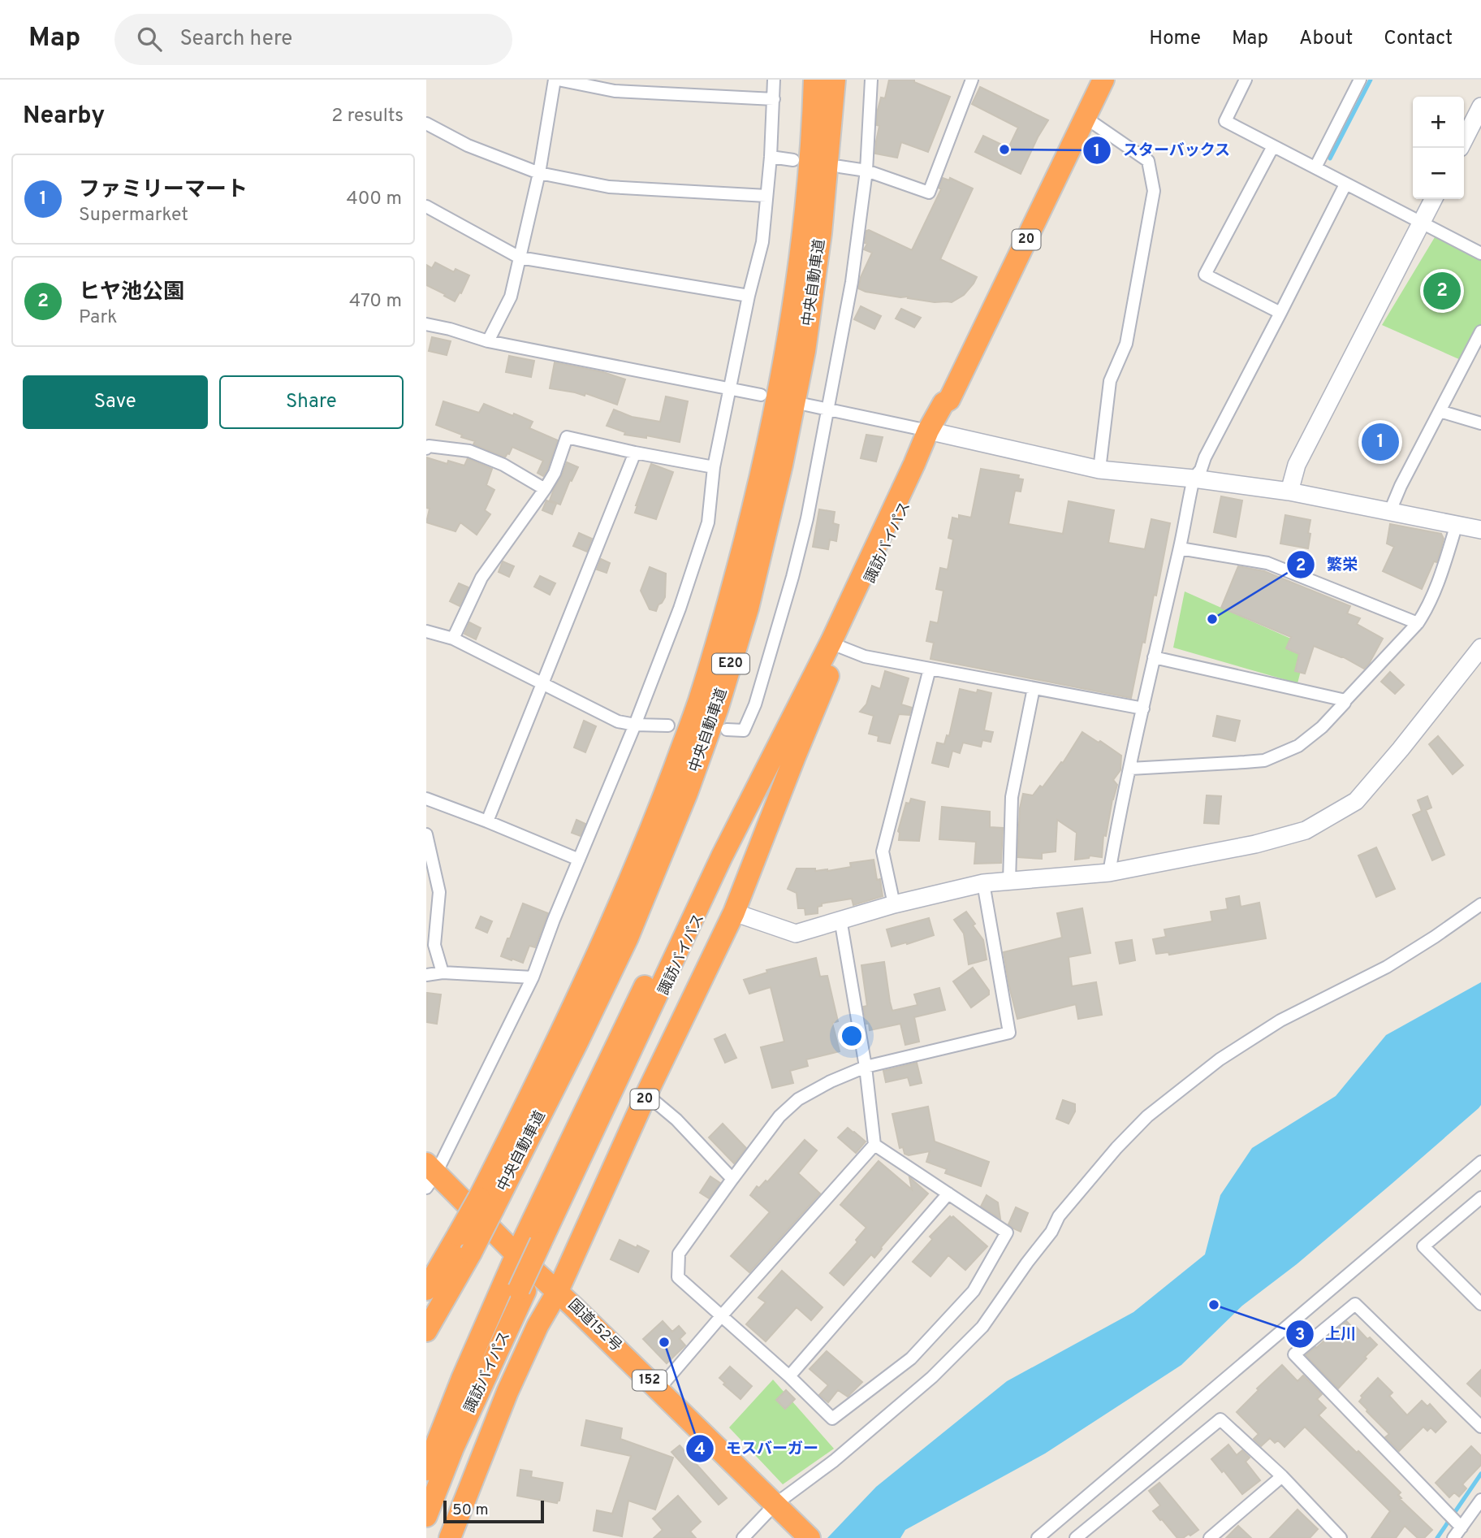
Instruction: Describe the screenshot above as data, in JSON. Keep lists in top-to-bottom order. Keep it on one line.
{"streets":{"highway":["20","中央自動車道","諏訪バイパス","E20","国道152号","152"]},"crossings":[["20","諏訪バイパス"],["20","国道152号"]],"places":["スターバックス","繁栄","上川","モスバーガー"],"scale_bar":"50 m","page":{"header":"Map","search":"Search here","nav":["Home","Map","About","Contact"],"heading":["Nearby","2 results"],"map_buttons":["+","−"],"list":[{"mark":"1","name":"ファミリーマート","note":"Supermarket","value":"400 m"},{"mark":"2","name":"ヒヤ池公園","note":"Park","value":"470 m"}],"pins":["2","1"],"buttons":["Save","Share"],"scale":"50 m"}}
